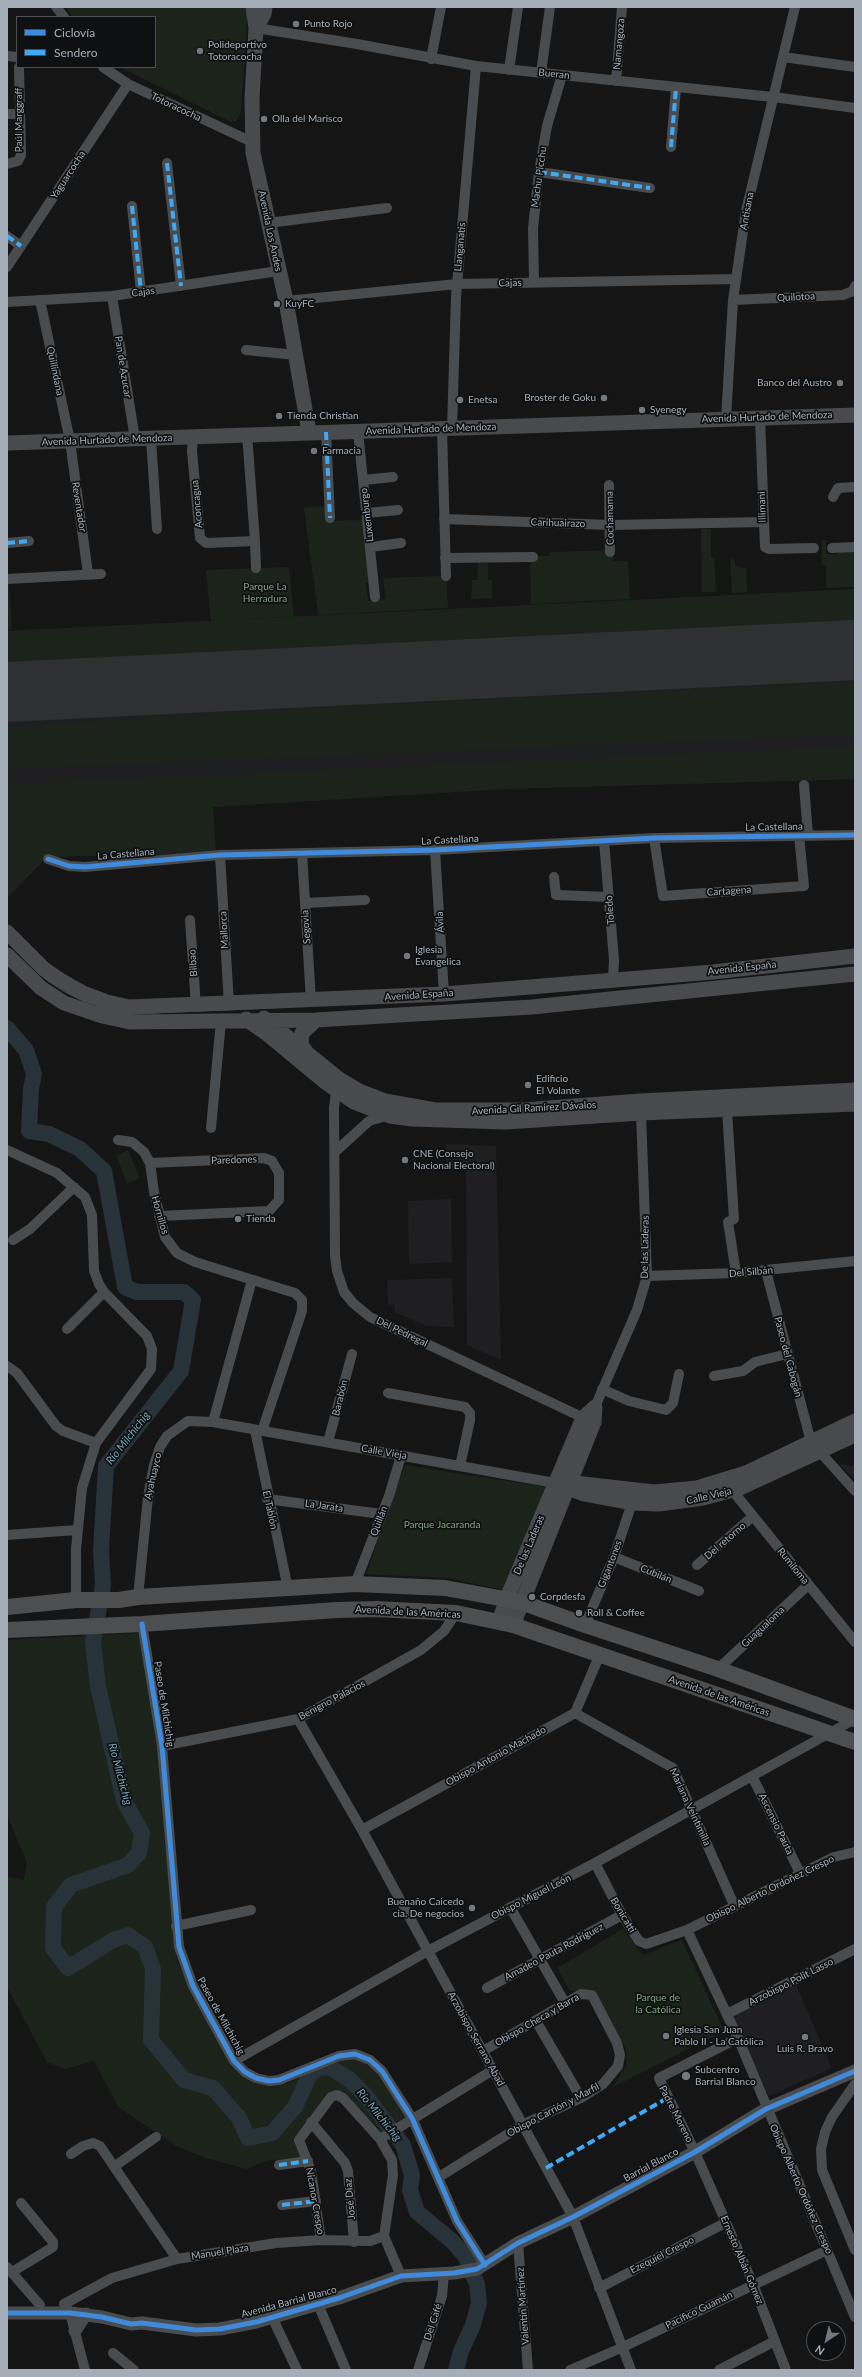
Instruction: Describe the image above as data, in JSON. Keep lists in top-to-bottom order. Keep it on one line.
{"streets":{"main road":["Avenida Los Andes","Avenida Hurtado de Mendoza","Avenida España","Avenida Gil Ramírez Dávalos","De las Laderas","Calle Vieja","Avenida de las Américas"],"street":["Namangoza","Bueran","Totoracocha","Paúl Marggraff","Yaguarcocha","Machu Picchu","Antisana","Llanganatis","Cajas","Quilotoa","Pan de Azucar","Quillindana","Aconcagua","Reventador","Illimani","Luxemburgo","Cochamama","Carihuairazo","La Castellana","Cartagena","Toledo","Ávila","Segovia","Mallorca","Bilbao","Paredones","Hornillos","Del Silbán","Del Pedregal","Paseo del Cabogán","Barabón","Ayahuayco","La Jarata","El Tablón","Quillán","Del retorno","Gigantones","Rumiloma","Cubilán","Guagualoma","Benigno Palacios","Paseo de Milchichig","Obispo Antonio Machado","Mariana Veintimilla","Ascensio Pauta","Obispo Alberto Ordoñez Crespo","Obispo Miguel León","Bonicatti","Amadeo Pauta Rodríguez","Arzobispo Polit Lasso","Obispo Checa y Barra","Arzobispo Serrano Abad","Obispo Carrión y Marfil","Padre Moreno","Barrial Blanco","Obispo Alberto Ordóñez Crespo","José Díaz","Nicanor Crespo","Manuel Plaza","Ezequiel Crespo","Ernesto Albán Gómez","Avenida Barrial Blanco","Valentín Martínez","Pacífico Guamán","Del Café"]},"crossings":[["Namangoza","Bueran"],["Bueran","Machu Picchu"],["Bueran","Antisana"],["Bueran","Avenida Los Andes"],["Bueran","Llanganatis"],["Totoracocha","Yaguarcocha"],["Totoracocha","Avenida Los Andes"],["Machu Picchu","Cajas"],["Antisana","Cajas"],["Antisana","Quilotoa"],["Antisana","Avenida Hurtado de Mendoza"],["Avenida Los Andes","Cajas"],["Avenida Los Andes","Avenida Hurtado de Mendoza"],["Llanganatis","Cajas"],["Llanganatis","Avenida Hurtado de Mendoza"],["Cajas","Pan de Azucar"],["Cajas","Quillindana"],["Pan de Azucar","Avenida Hurtado de Mendoza"],["Quillindana","Avenida Hurtado de Mendoza"],["Quillindana","Reventador"],["Avenida Hurtado de Mendoza","Aconcagua"],["Avenida Hurtado de Mendoza","Reventador"],["Avenida Hurtado de Mendoza","Illimani"],["Avenida Hurtado de Mendoza","Luxemburgo"],["Illimani","Carihuairazo"],["Cochamama","Carihuairazo"],["La Castellana","Cartagena"],["La Castellana","Toledo"],["La Castellana","Ávila"],["La Castellana","Segovia"],["La Castellana","Mallorca"],["Toledo","Avenida España"],["Ávila","Avenida España"],["Segovia","Avenida España"],["Mallorca","Avenida España"],["Bilbao","Avenida España"],["Avenida España","Avenida Gil Ramírez Dávalos"],["Avenida Gil Ramírez Dávalos","De las Laderas"],["Avenida Gil Ramírez Dávalos","Del Pedregal"],["Paredones","Hornillos"],["Hornillos","El Tablón"],["De las Laderas","Del Silbán"],["De las Laderas","Del Pedregal"],["De las Laderas","Calle Vieja"],["De las Laderas","Avenida de las Américas"],["Del Silbán","Paseo del Cabogán"],["Paseo del Cabogán","Calle Vieja"],["Barabón","Calle Vieja"],["Calle Vieja","Ayahuayco"],["Calle Vieja","El Tablón"],["Calle Vieja","Quillán"],["Calle Vieja","Gigantones"],["Calle Vieja","Rumiloma"],["La Jarata","El Tablón"],["La Jarata","Quillán"],["Del retorno","Rumiloma"],["Gigantones","Cubilán"],["Rumiloma","Guagualoma"],["Avenida de las Américas","Benigno Palacios"],["Avenida de las Américas","Paseo de Milchichig"],["Avenida de las Américas","Obispo Miguel León"],["Benigno Palacios","Paseo de Milchichig"],["Benigno Palacios","Arzobispo Serrano Abad"],["Paseo de Milchichig","Obispo Miguel León"],["Paseo de Milchichig","Obispo Carrión y Marfil"],["Paseo de Milchichig","Barrial Blanco"],["Obispo Antonio Machado","Mariana Veintimilla"],["Obispo Antonio Machado","Arzobispo Serrano Abad"],["Mariana Veintimilla","Obispo Alberto Ordoñez Crespo"],["Mariana Veintimilla","Obispo Miguel León"],["Ascensio Pauta","Obispo Alberto Ordoñez Crespo"],["Ascensio Pauta","Obispo Miguel León"],["Obispo Alberto Ordoñez Crespo","Bonicatti"],["Obispo Alberto Ordoñez Crespo","Obispo Alberto Ordóñez Crespo"],["Obispo Miguel León","Bonicatti"],["Obispo Miguel León","Arzobispo Serrano Abad"],["Bonicatti","Amadeo Pauta Rodríguez"],["Bonicatti","Obispo Alberto Ordóñez Crespo"],["Arzobispo Polit Lasso","Obispo Alberto Ordóñez Crespo"],["Obispo Checa y Barra","Arzobispo Serrano Abad"],["Obispo Checa y Barra","Obispo Carrión y Marfil"],["Arzobispo Serrano Abad","Obispo Carrión y Marfil"],["Arzobispo Serrano Abad","Barrial Blanco"],["Arzobispo Serrano Abad","Ezequiel Crespo"],["Arzobispo Serrano Abad","Pacífico Guamán"],["Padre Moreno","Barrial Blanco"],["Padre Moreno","Obispo Alberto Ordóñez Crespo"],["Padre Moreno","Ernesto Albán Gómez"],["Barrial Blanco","Obispo Alberto Ordóñez Crespo"],["Barrial Blanco","Ernesto Albán Gómez"],["Barrial Blanco","Avenida Barrial Blanco"],["Barrial Blanco","Valentín Martínez"],["Barrial Blanco","Del Café"],["Obispo Alberto Ordóñez Crespo","Pacífico Guamán"],["José Díaz","Nicanor Crespo"],["José Díaz","Manuel Plaza"],["Nicanor Crespo","Manuel Plaza"],["Manuel Plaza","Avenida Barrial Blanco"],["Ezequiel Crespo","Ernesto Albán Gómez"],["Ernesto Albán Gómez","Pacífico Guamán"],["Avenida Barrial Blanco","Del Café"]],"water":["Río Milchichig"],"parks":["Parque La Herradura","Parque Jacaranda","Parque de la Católica"],"places":["Punto Rojo","Polideportivo Totoracocha","Olla del Marisco","KuyFC","Banco del Austro","Broster de Goku","Enetsa","Syenegy","Tienda Christian","Farmacia","Iglesia Evangelica","Edificio El Volante","CNE (Consejo Nacional Electoral)","Tienda","Corpdesfa","Roll & Coffee","Buenaño Caicedo cia. De negocios","Iglesia San Juan Pablo II - La Católica","Luis R. Bravo","Subcentro Barrial Blanco"],"legend":["Ciclovía","Sendero"],"north":"bottom left"}
